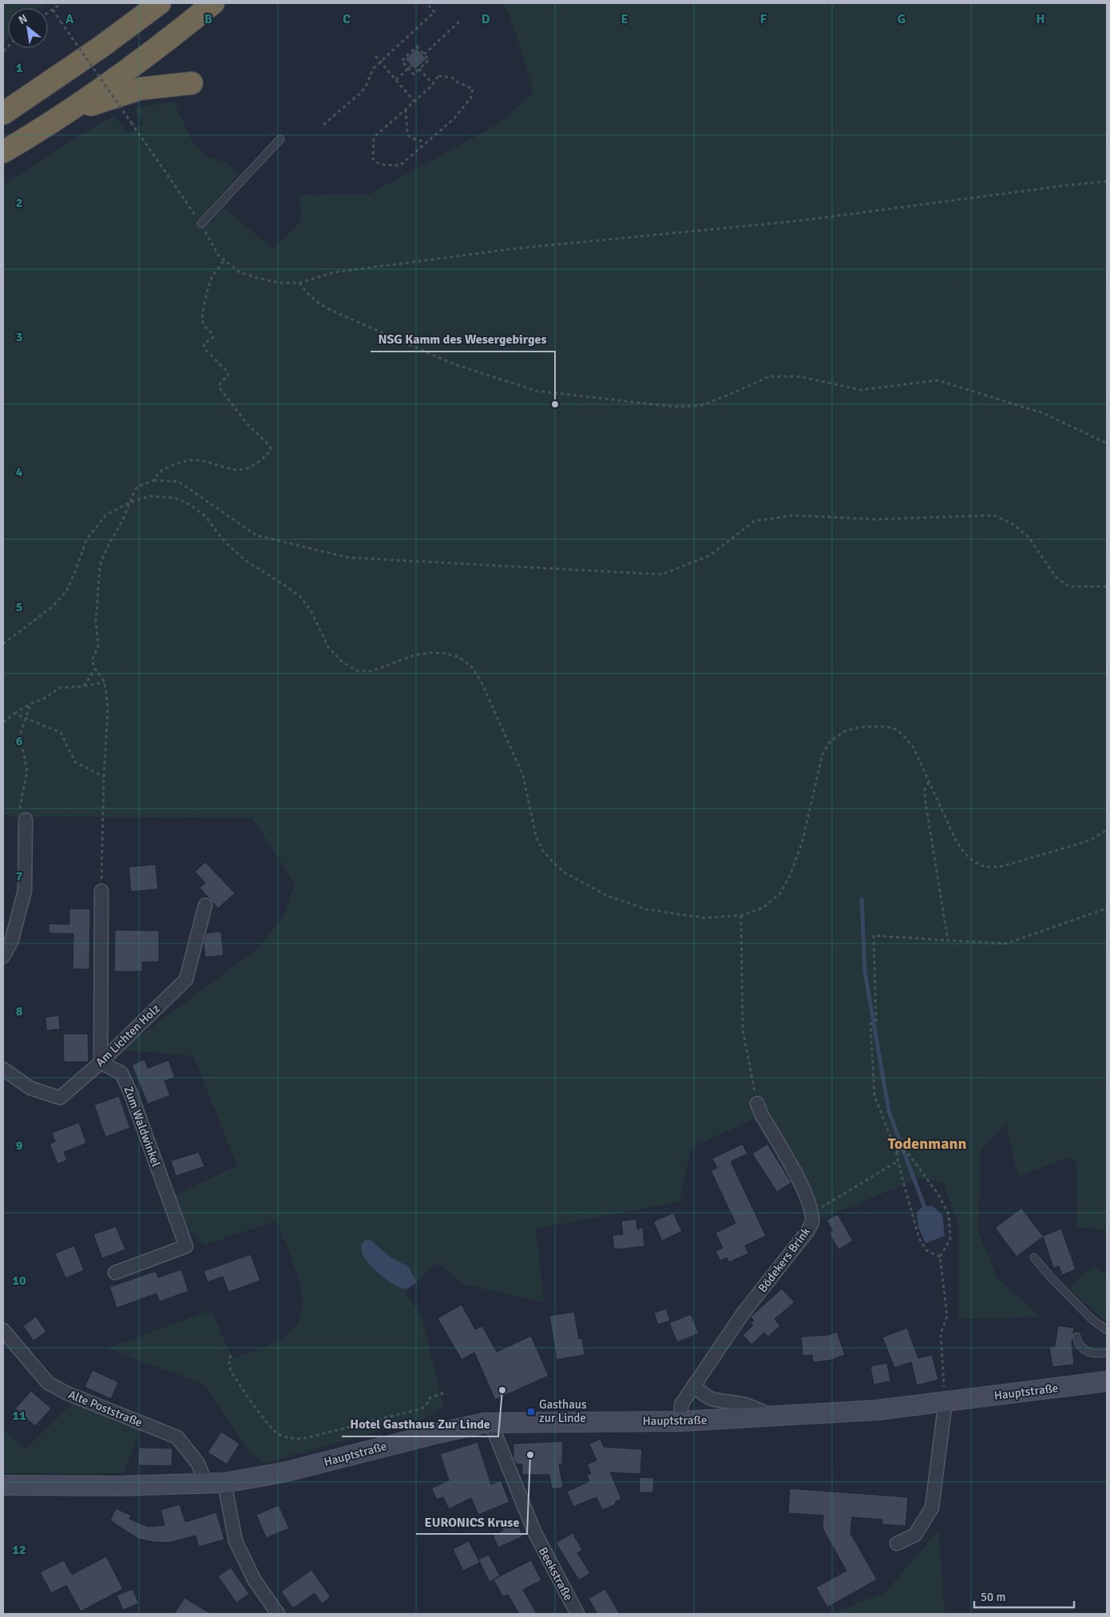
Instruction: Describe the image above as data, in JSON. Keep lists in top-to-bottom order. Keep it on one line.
{"streets":{"main road":["Hauptstraße"],"street":["Am Lichten Holz","Zum Waldwinkel","Bödekers Brink","Alte Poststraße","Beekstraße"]},"crossings":[["Am Lichten Holz","Zum Waldwinkel"],["Bödekers Brink","Hauptstraße"],["Hauptstraße","Alte Poststraße"],["Hauptstraße","Beekstraße"]],"districts":["Todenmann"],"places":{"other":["NSG Kamm des Wesergebirges","Hotel Gasthaus Zur Linde","EURONICS Kruse"],"transit":["Gasthaus zur Linde"]},"scale_bar":"50 m","north":"top left","grid":{"columns":["A","B","C","D","E","F","G","H"],"rows":["1","2","3","4","5","6","7","8","9","10","11","12"]}}
